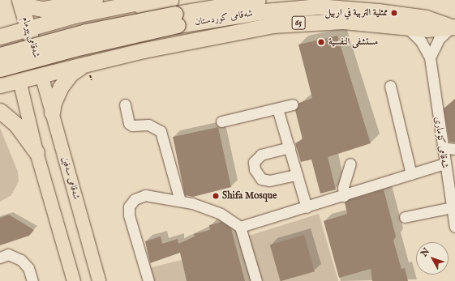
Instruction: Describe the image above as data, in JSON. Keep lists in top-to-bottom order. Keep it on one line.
{"streets":{"highway":["شەقامی کوردستان","65","شەقامی پیرمام"],"main road":["شەقامی سەفین"],"street":["شەقامی کۆماری"]},"crossings":[["شەقامی کوردستان","شەقامی پیرمام"],["شەقامی کوردستان","شەقامی سەفین"],["شەقامی پیرمام","شەقامی سەفین"]],"places":["ممثلية التربية في اربيل","مستشفى النفسية","Shifa Mosque"],"north":"top left"}
